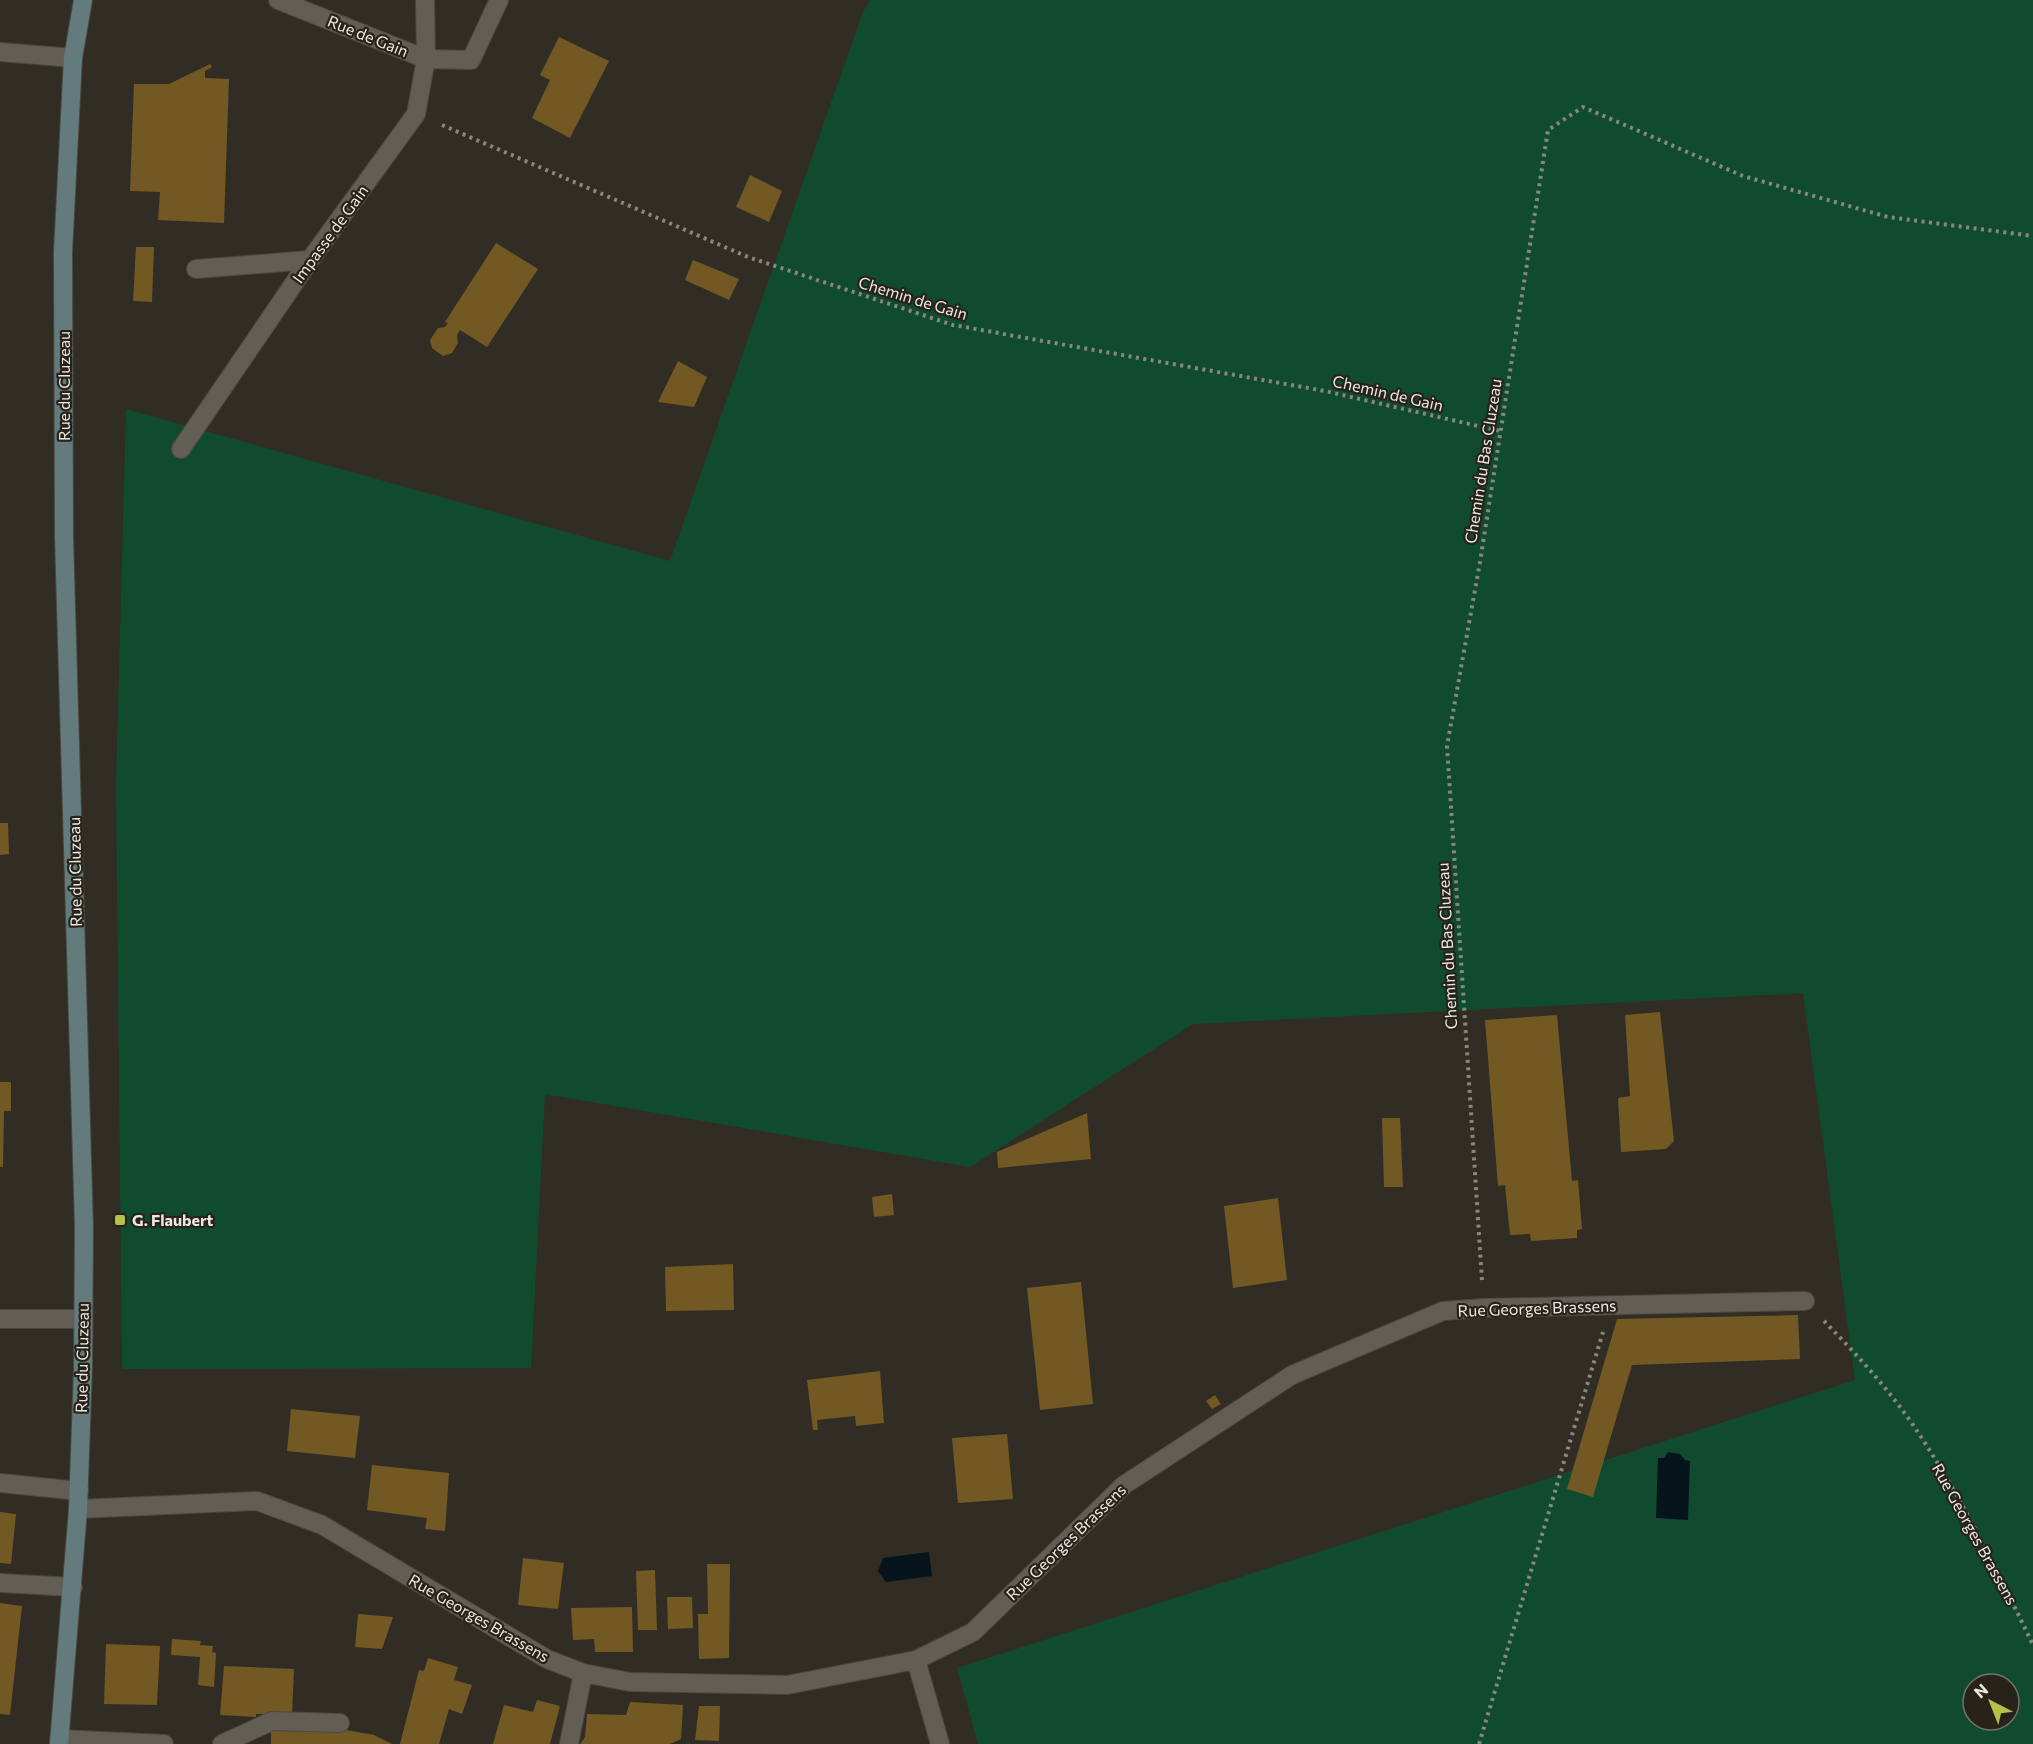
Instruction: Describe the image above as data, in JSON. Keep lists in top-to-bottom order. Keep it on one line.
{"streets":{"main road":["Rue du Cluzeau"],"street":["Rue de Gain","Impasse de Gain","Rue Georges Brassens"],"path":["Chemin de Gain","Chemin du Bas Cluzeau"]},"crossings":[["Rue de Gain","Impasse de Gain"],["Impasse de Gain","Chemin de Gain"],["Chemin de Gain","Chemin du Bas Cluzeau"],["Rue du Cluzeau","Rue Georges Brassens"],["Chemin du Bas Cluzeau","Rue Georges Brassens"]],"places":{"transit":["G. Flaubert"]},"north":"top left"}
